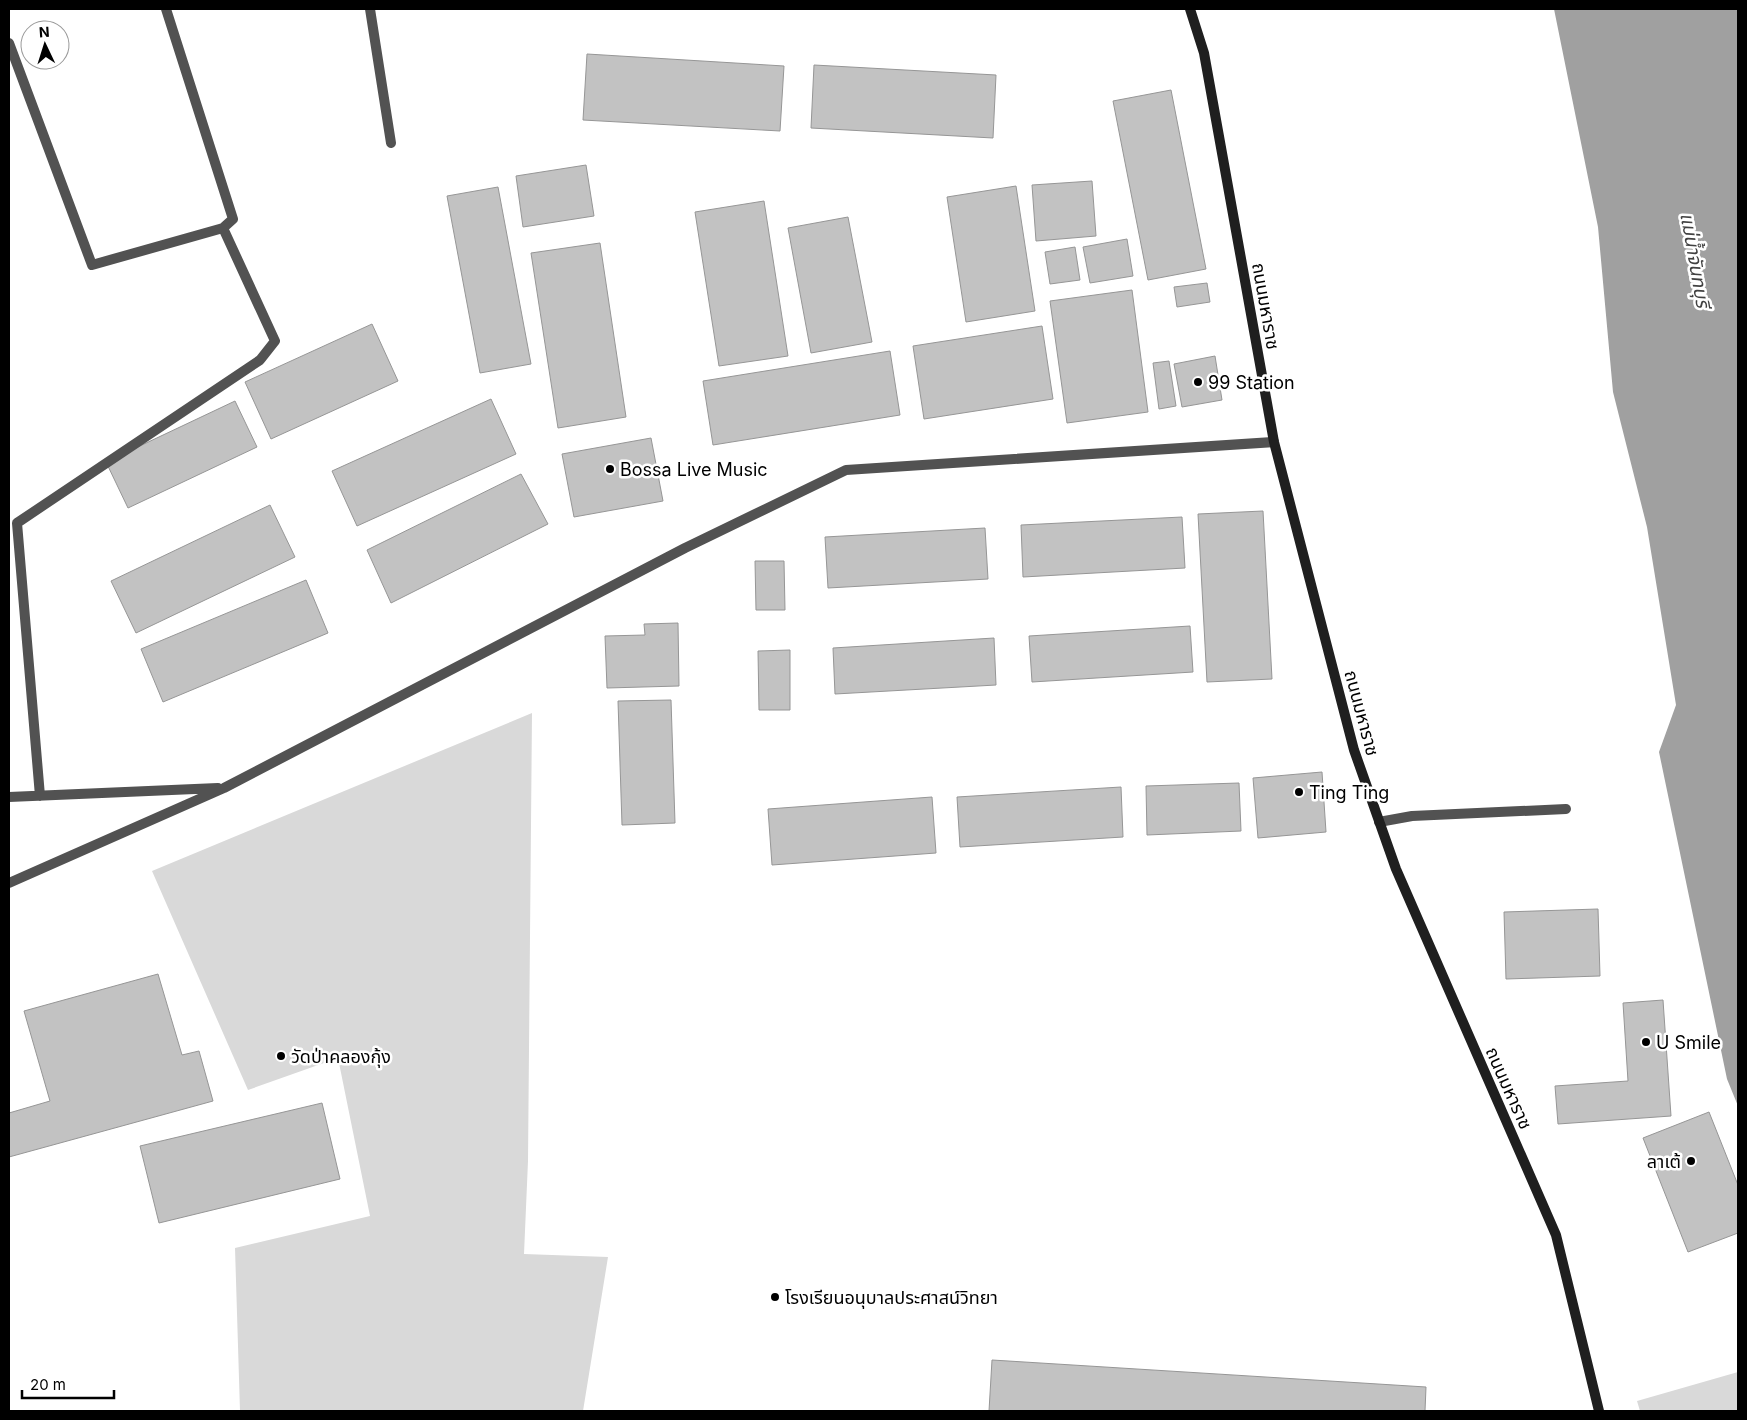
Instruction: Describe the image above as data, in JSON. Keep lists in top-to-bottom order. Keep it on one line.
{"streets":{"street":["ถนนมหาราช"]},"water":["แม่น้ำจันทบุรี"],"places":["99 Station","Bossa Live Music","Ting Ting","U Smile","วัดป่าคลองกุ้ง","ลาเต้","โรงเรียนอนุบาลประศาสน์วิทยา"],"scale_bar":"20 m","north":"top"}
